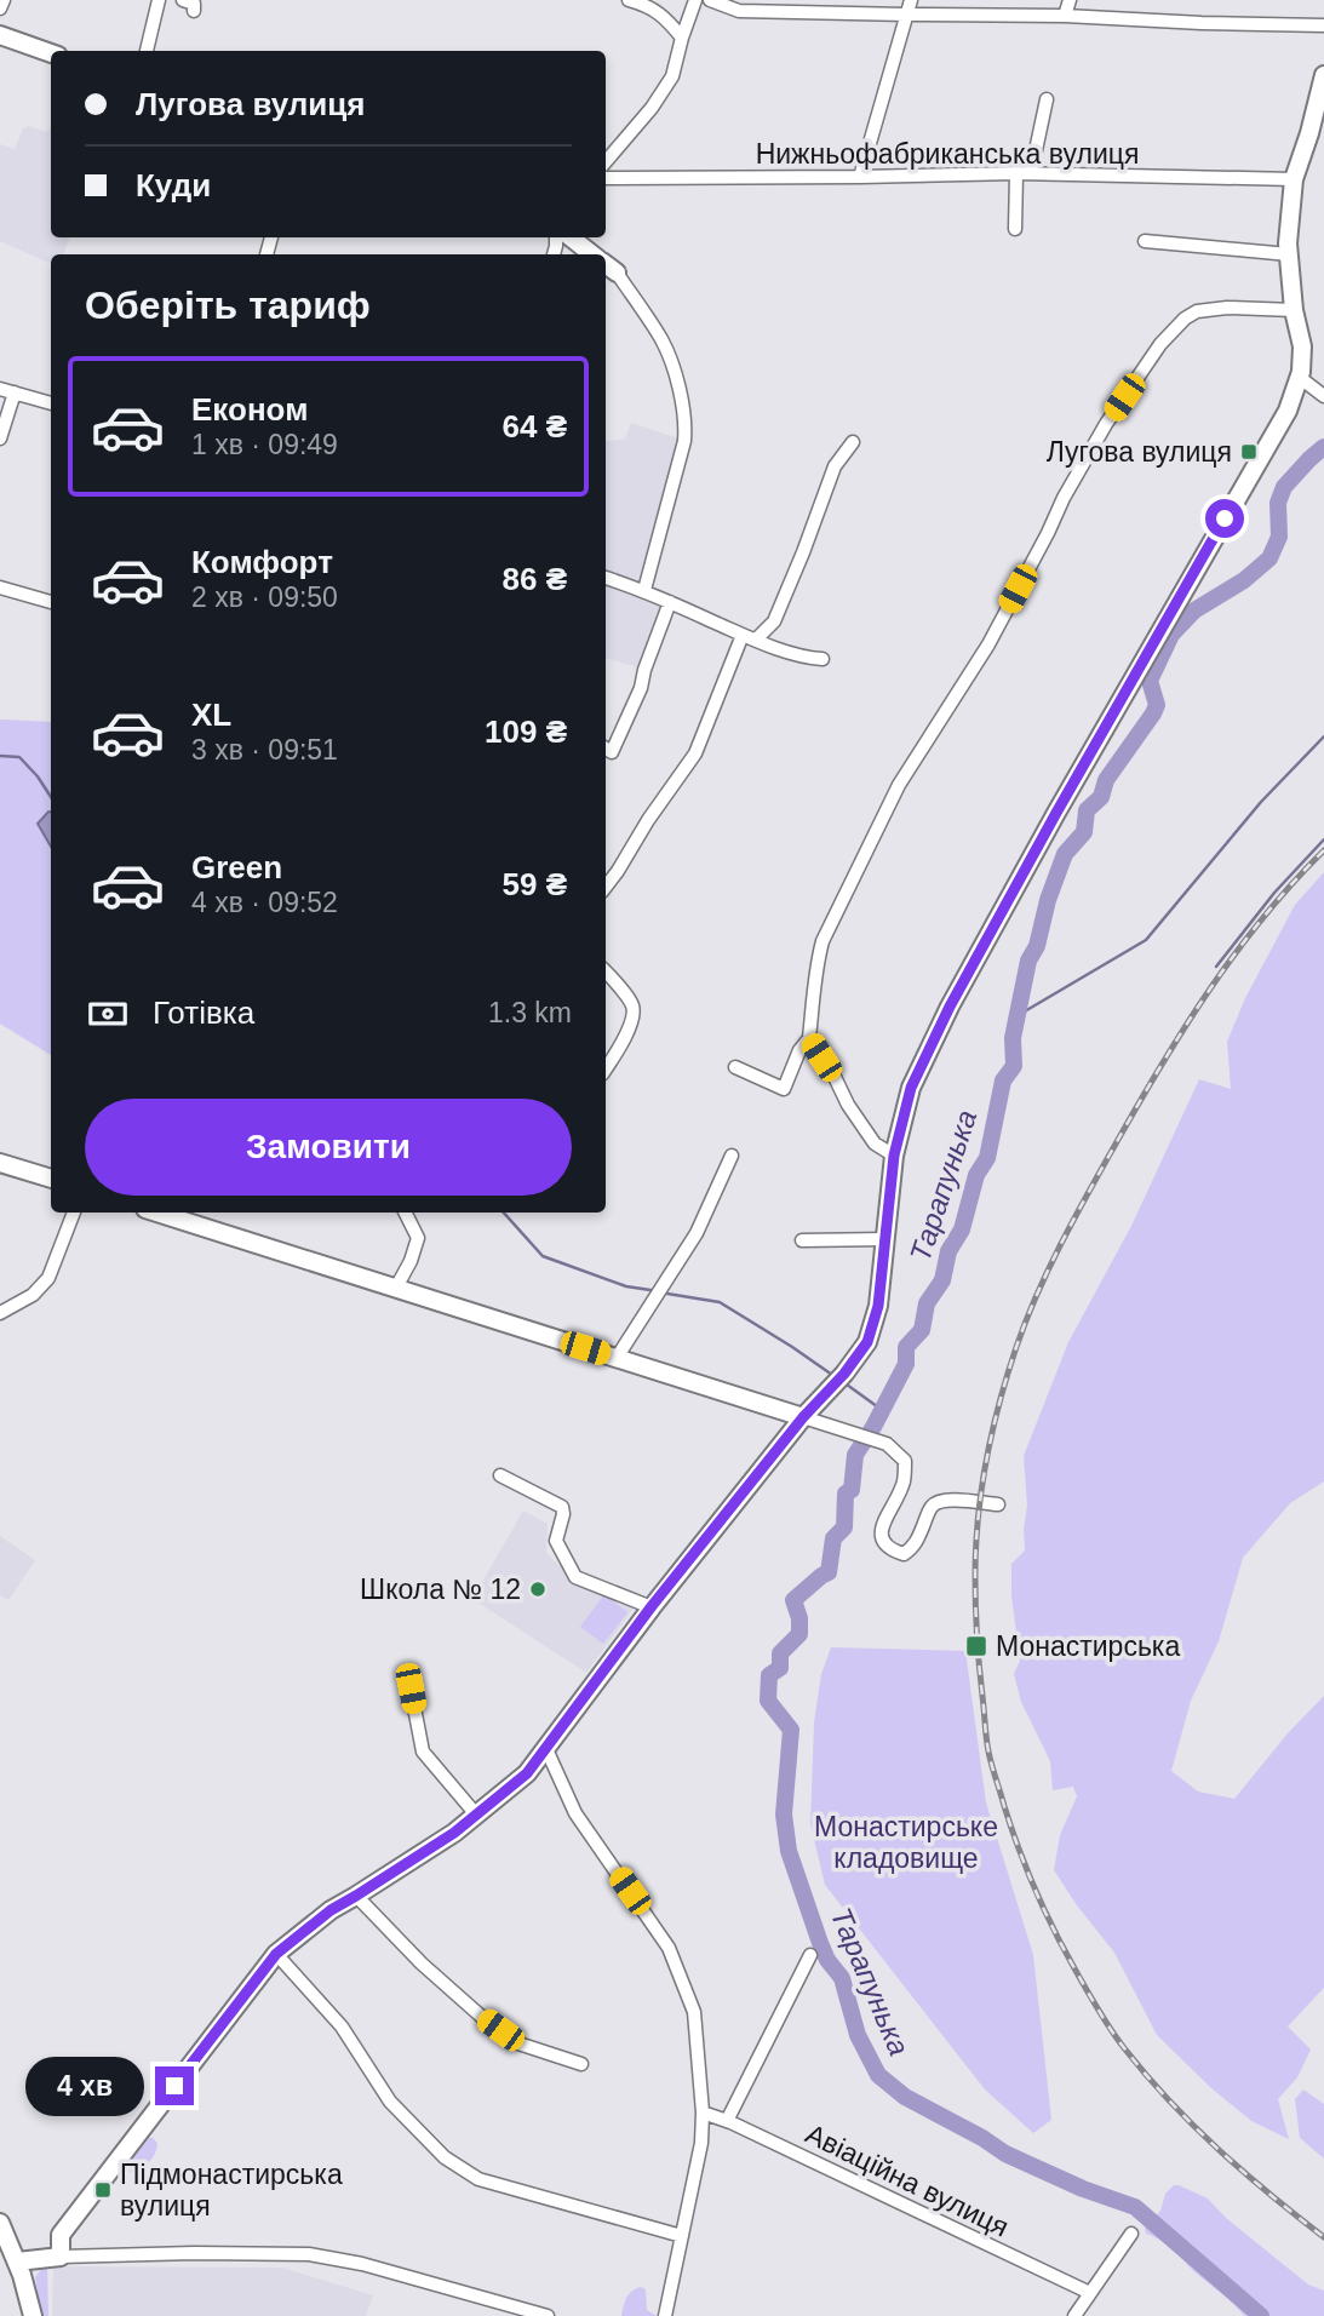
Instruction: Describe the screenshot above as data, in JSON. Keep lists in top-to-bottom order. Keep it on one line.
{"streets":{"street":["Нижньофабриканська вулиця","Авіаційна вулиця"]},"water":["Тарапунька"],"parks":["Монастирське кладовище"],"places":{"transit":["Лугова вулиця","Монастирська","Підмонастирська вулиця"],"other":["Школа № 12"]},"page":{"banner":["Лугова вулиця","Куди"],"heading":"Оберіть тариф","list":[{"name":"Економ","note":"1 хв · 09:49","value":"64 ₴"},{"name":"Комфорт","note":"2 хв · 09:50","value":"86 ₴"},{"name":"XL","note":"3 хв · 09:51","value":"109 ₴"},{"name":"Green","note":"4 хв · 09:52","value":"59 ₴"}],"pay":["Готівка","1.3 km"],"buttons":"Замовити","bubble":"4 хв"}}
